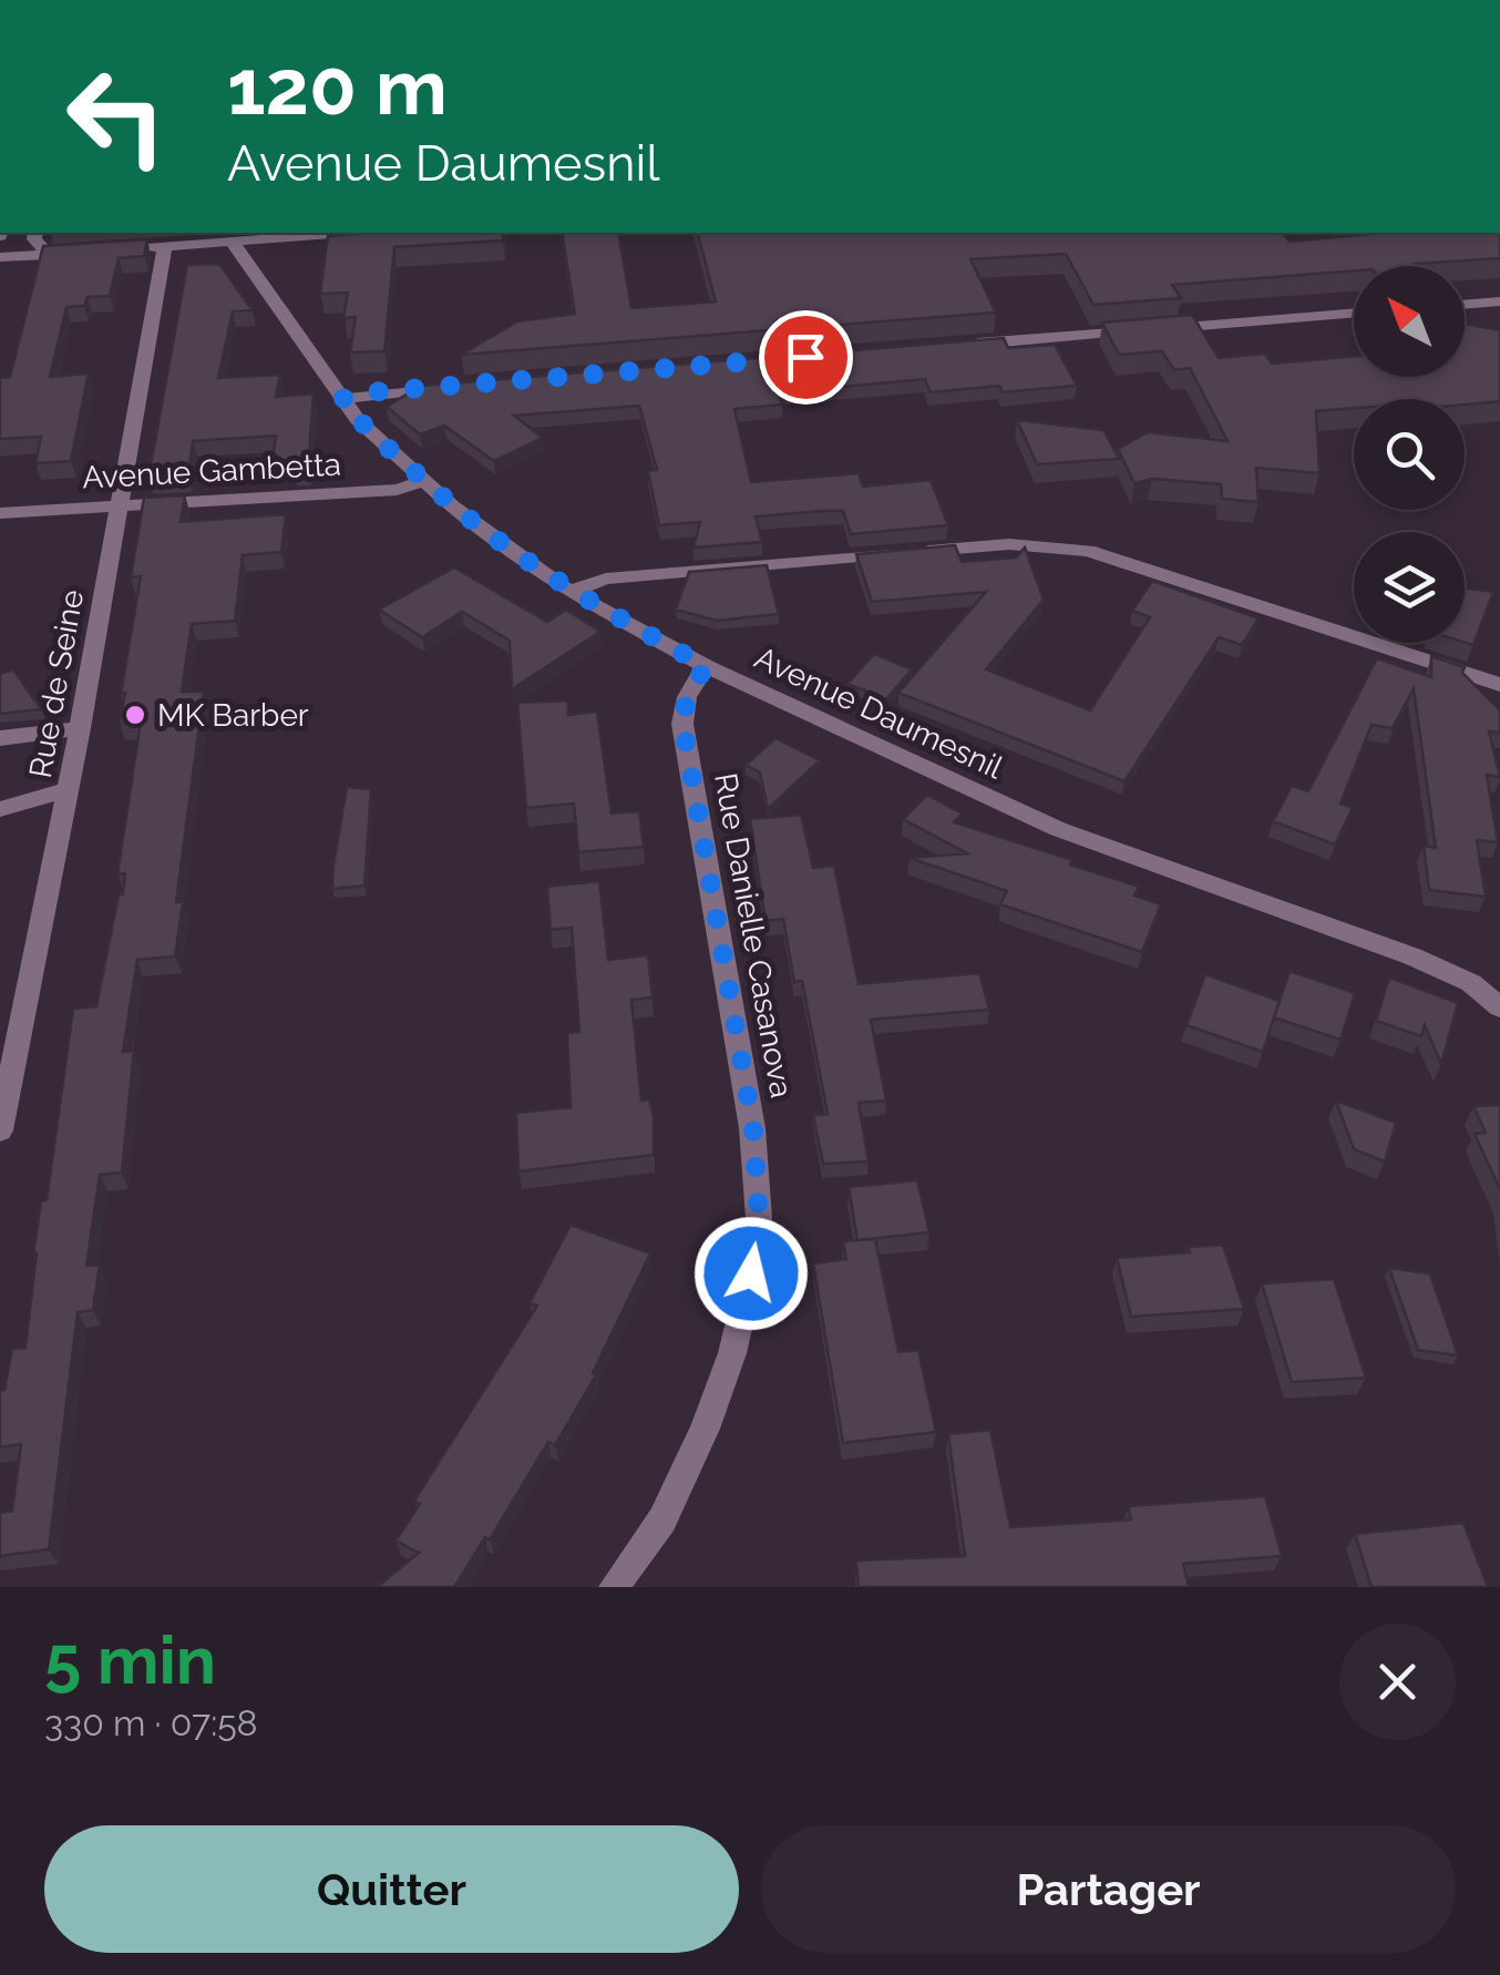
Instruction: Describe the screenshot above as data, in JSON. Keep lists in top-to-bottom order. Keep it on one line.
{"streets":{"street":["Avenue Gambetta","Rue de Seine","Avenue Daumesnil","Rue Danielle Casanova"]},"crossings":[["Avenue Gambetta","Rue de Seine"],["Avenue Gambetta","Avenue Daumesnil"],["Avenue Daumesnil","Rue Danielle Casanova"]],"places":["MK Barber"],"north":"top left","page":{"turn":["120 m","Avenue Daumesnil"],"heading":["5 min","330 m · 07:58"],"buttons":["Quitter","Partager"]}}
